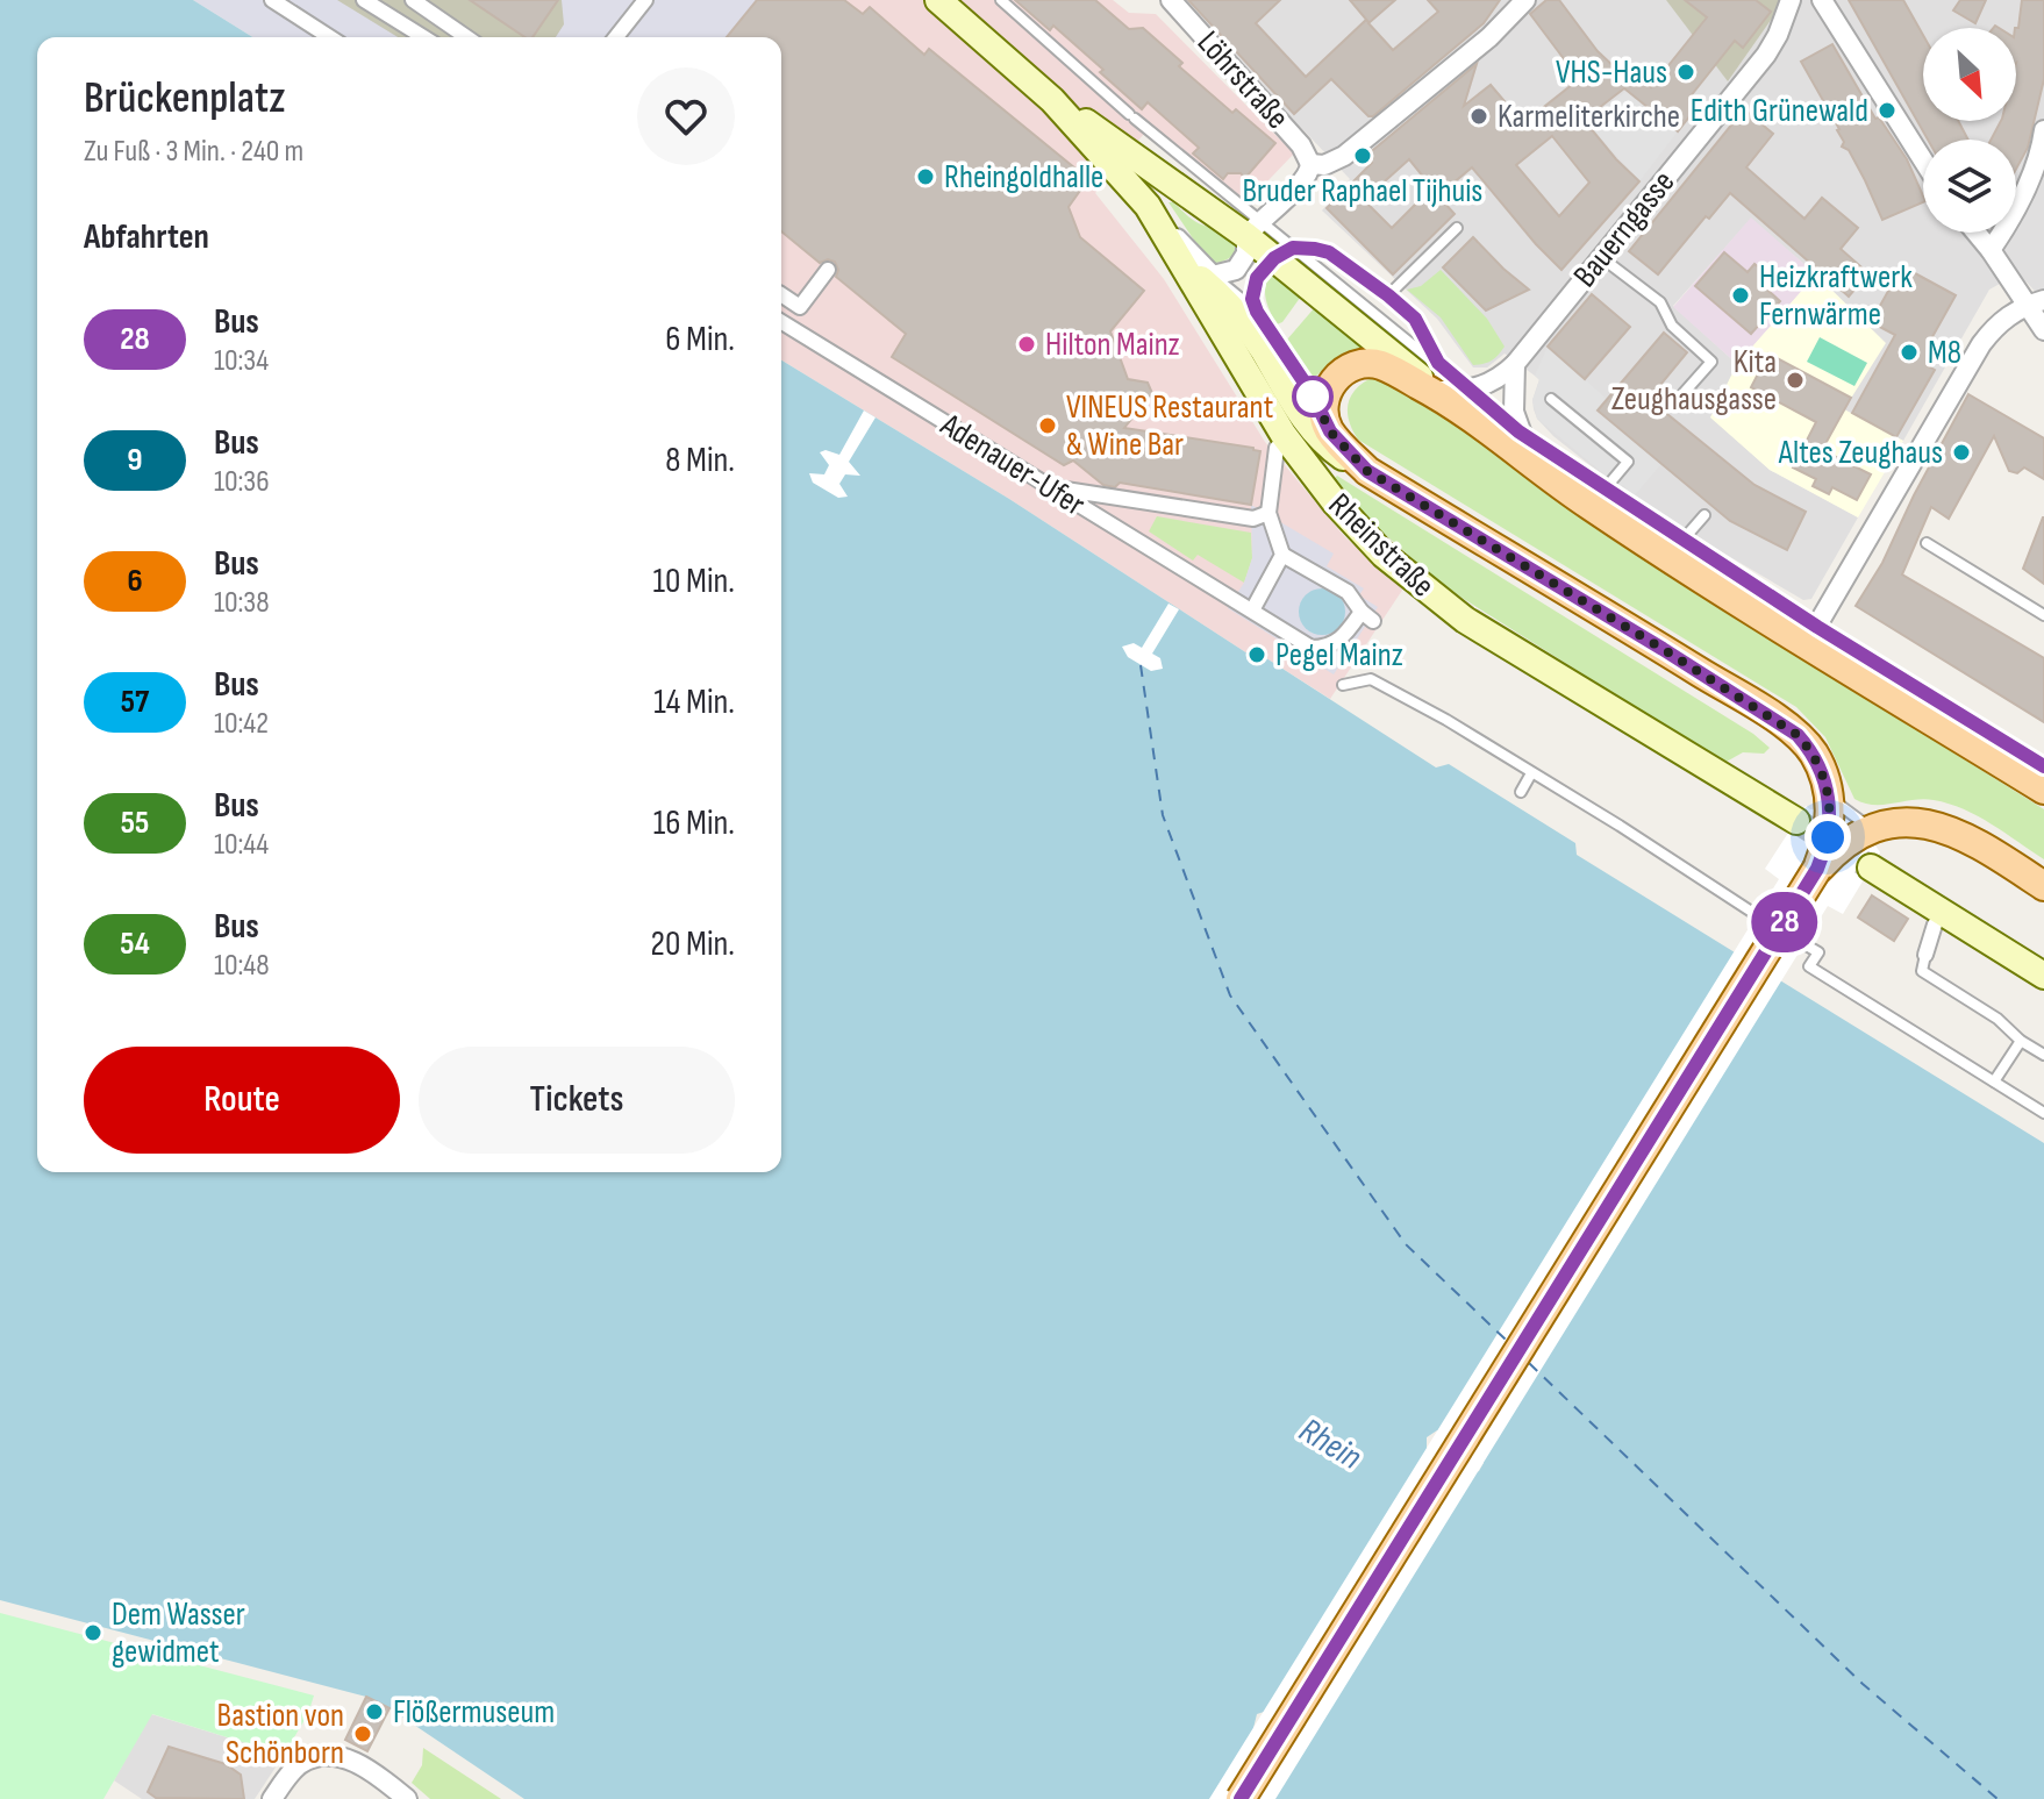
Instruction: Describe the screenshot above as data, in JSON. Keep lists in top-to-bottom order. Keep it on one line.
{"streets":{"main road":["Rheinstraße"],"street":["Löhrstraße","Bauerngasse","Adenauer-Ufer"]},"crossings":[["Bauerngasse","Rheinstraße"]],"water":["Rhein"],"places":["VHS-Haus","Edith Grünewald","Karmeliterkirche","Bruder Raphael Tijhuis","Rheingoldhalle","Heizkraftwerk Fernwärme","Hilton Mainz","M8","Kita Zeughausgasse","VINEUS Restaurant & Wine Bar","Altes Zeughaus","Pegel Mainz","Dem Wasser gewidmet","Flößermuseum","Bastion von Schönborn"],"lines":["bus line 28"],"north":"bottom right","page":{"on_map":"28","heading":[["Brückenplatz","Zu Fuß · 3 Min. · 240 m"],"Abfahrten"],"list":[{"mark":"28","name":"Bus","note":"10:34","value":"6 Min."},{"mark":"9","name":"Bus","note":"10:36","value":"8 Min."},{"mark":"6","name":"Bus","note":"10:38","value":"10 Min."},{"mark":"57","name":"Bus","note":"10:42","value":"14 Min."},{"mark":"55","name":"Bus","note":"10:44","value":"16 Min."},{"mark":"54","name":"Bus","note":"10:48","value":"20 Min."}],"buttons":["Route","Tickets"]}}
